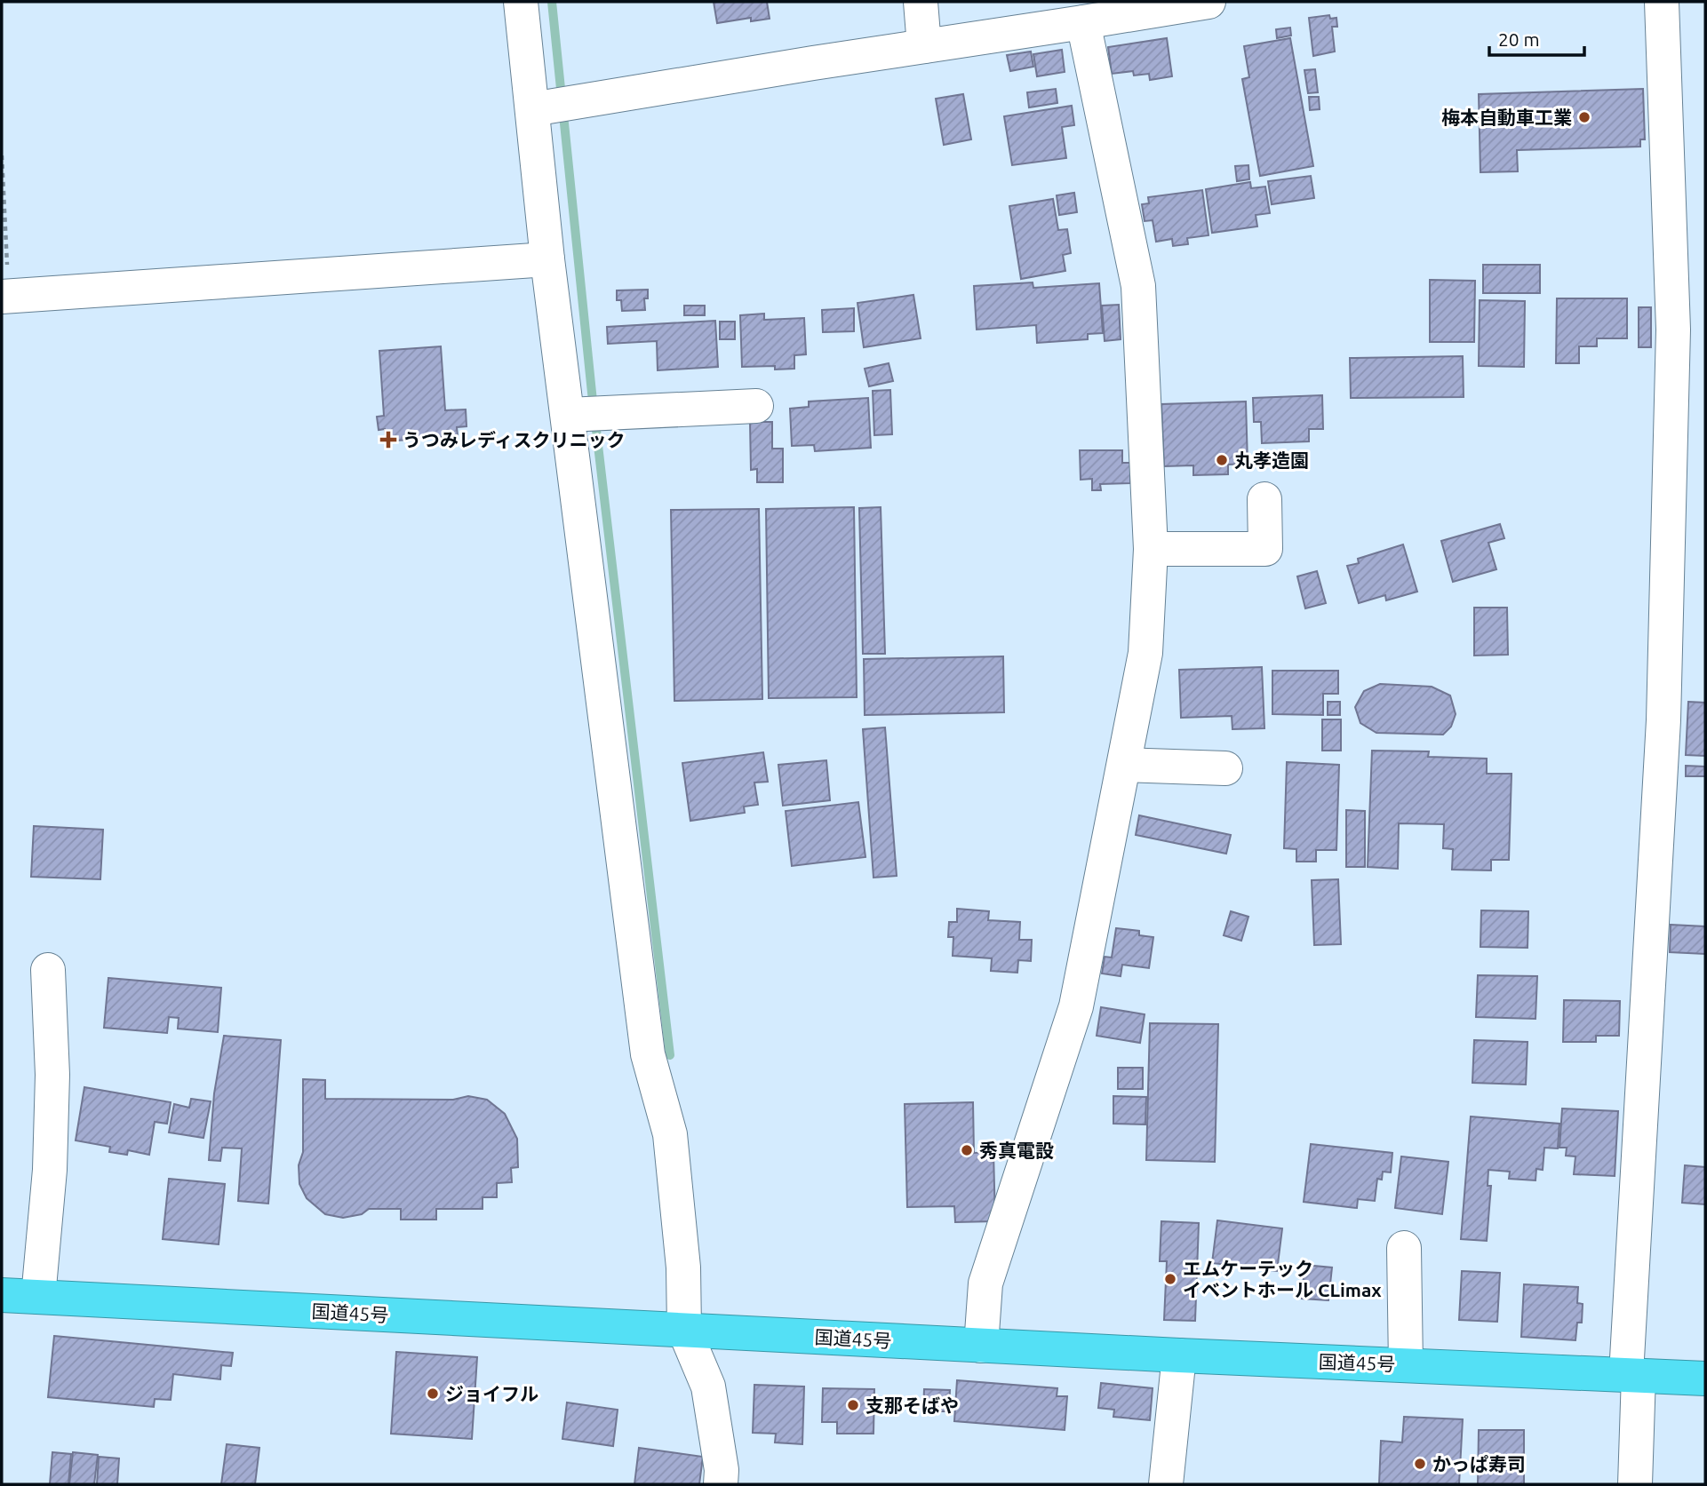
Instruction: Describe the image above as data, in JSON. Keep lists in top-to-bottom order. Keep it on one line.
{"streets":{"highway":["国道45号"]},"places":{"other":["梅本自動車工業","丸孝造園","秀真電設","エムケーテック イベントホール CLimax","ジョイフル","支那そばや","かっぱ寿司"],"health":["うつみレディスクリニック"]},"scale_bar":"20 m"}
